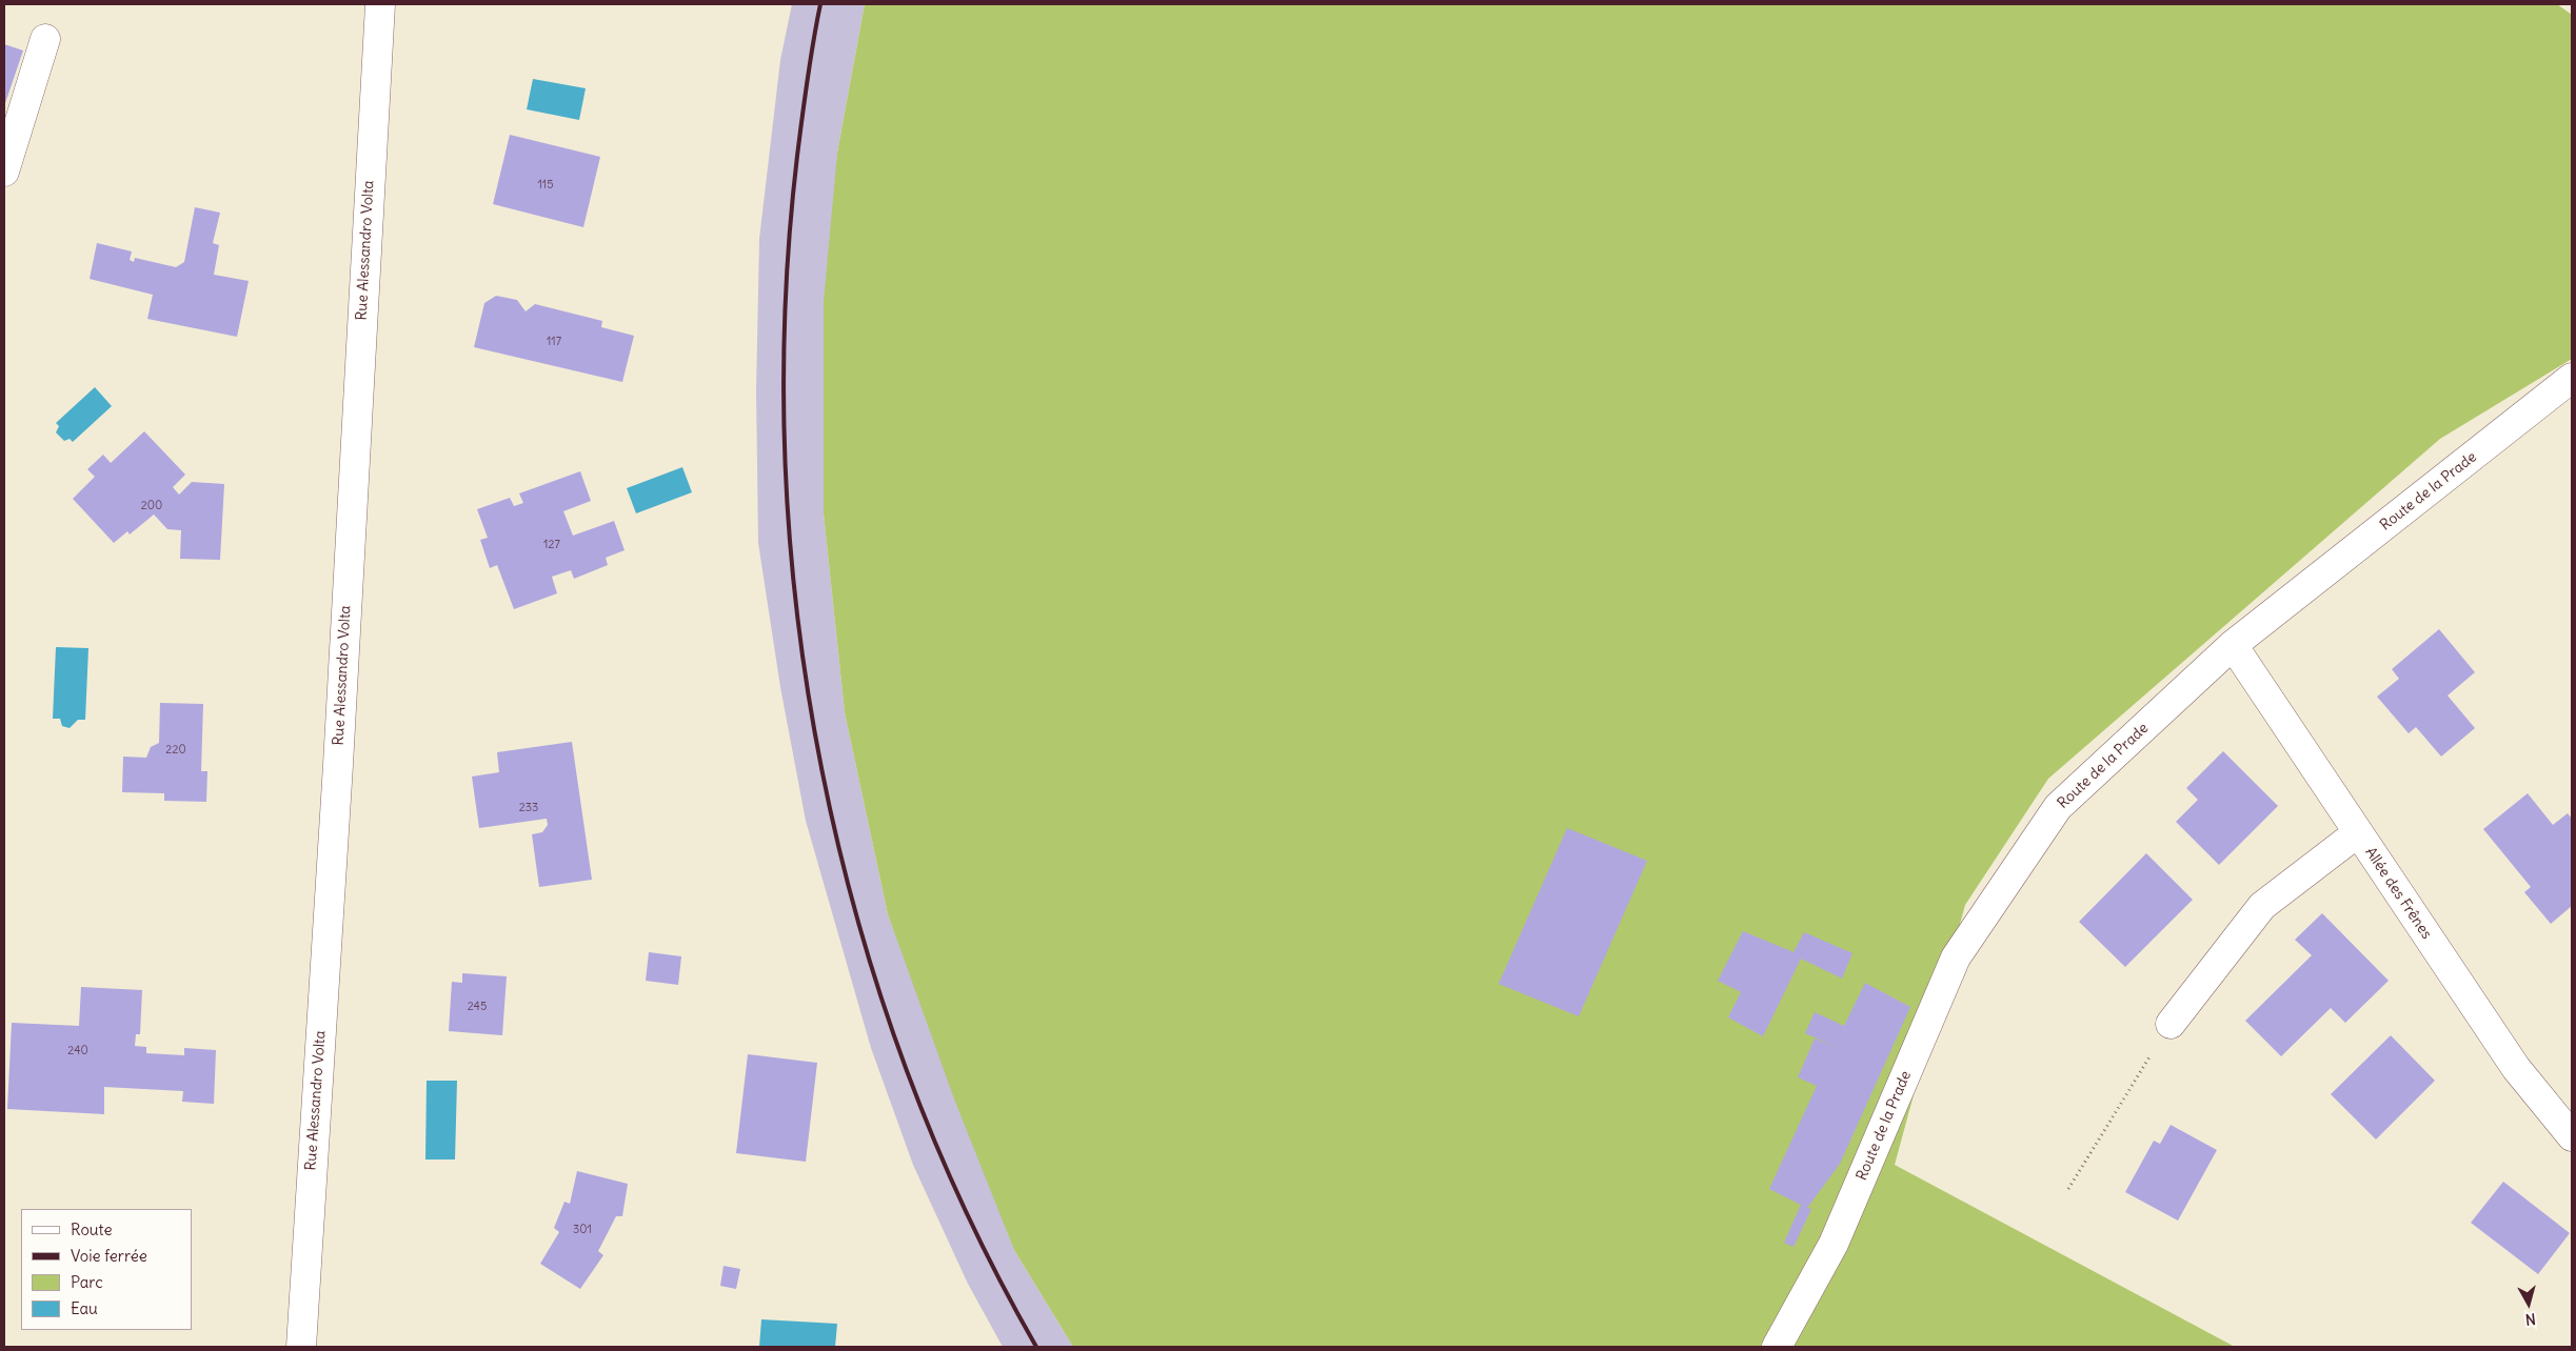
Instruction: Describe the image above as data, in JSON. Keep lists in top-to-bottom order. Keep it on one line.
{"streets":{"street":["Rue Alessandro Volta","Route de la Prade","Allée des Frênes"]},"crossings":[["Route de la Prade","Allée des Frênes"]],"house_numbers":["115","117","200","127","220","233","245","240","301"],"legend":["Route","Voie ferrée","Parc","Eau"],"north":"bottom"}
